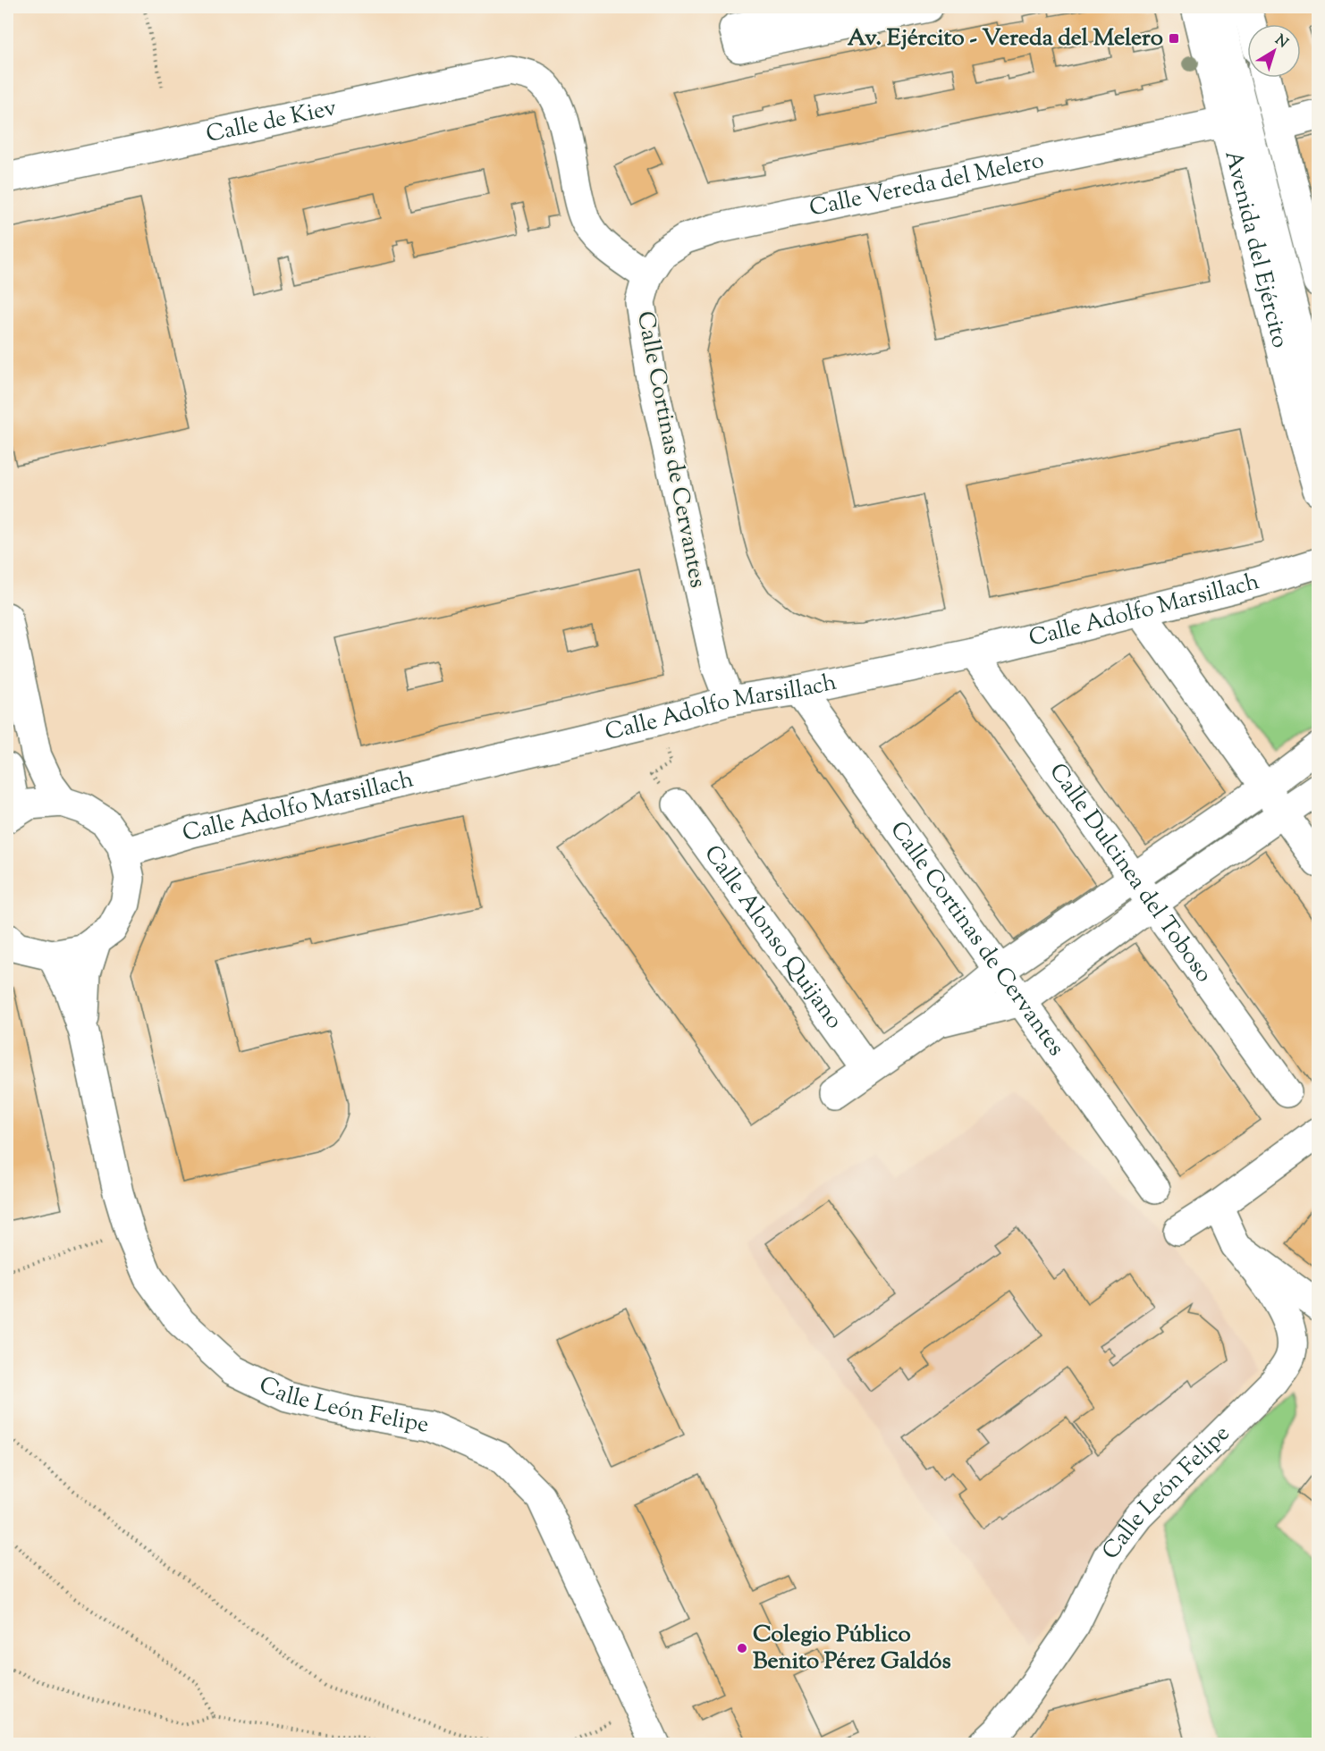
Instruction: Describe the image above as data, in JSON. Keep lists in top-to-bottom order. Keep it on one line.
{"streets":{"street":["Calle de Kiev","Calle Vereda del Melero","Avenida del Ejército","Calle Cortinas de Cervantes","Calle Adolfo Marsillach","Calle Dulcinea del Toboso","Calle Alonso Quijano","Calle León Felipe"]},"crossings":[["Calle de Kiev","Calle Vereda del Melero"],["Calle de Kiev","Calle Cortinas de Cervantes"],["Calle Vereda del Melero","Avenida del Ejército"],["Calle Vereda del Melero","Calle Cortinas de Cervantes"],["Calle Cortinas de Cervantes","Calle Adolfo Marsillach"],["Calle Adolfo Marsillach","Calle Dulcinea del Toboso"]],"places":{"transit":["Av. Ejército - Vereda del Melero"],"other":["Colegio Público Benito Pérez Galdós"]},"north":"top right"}
